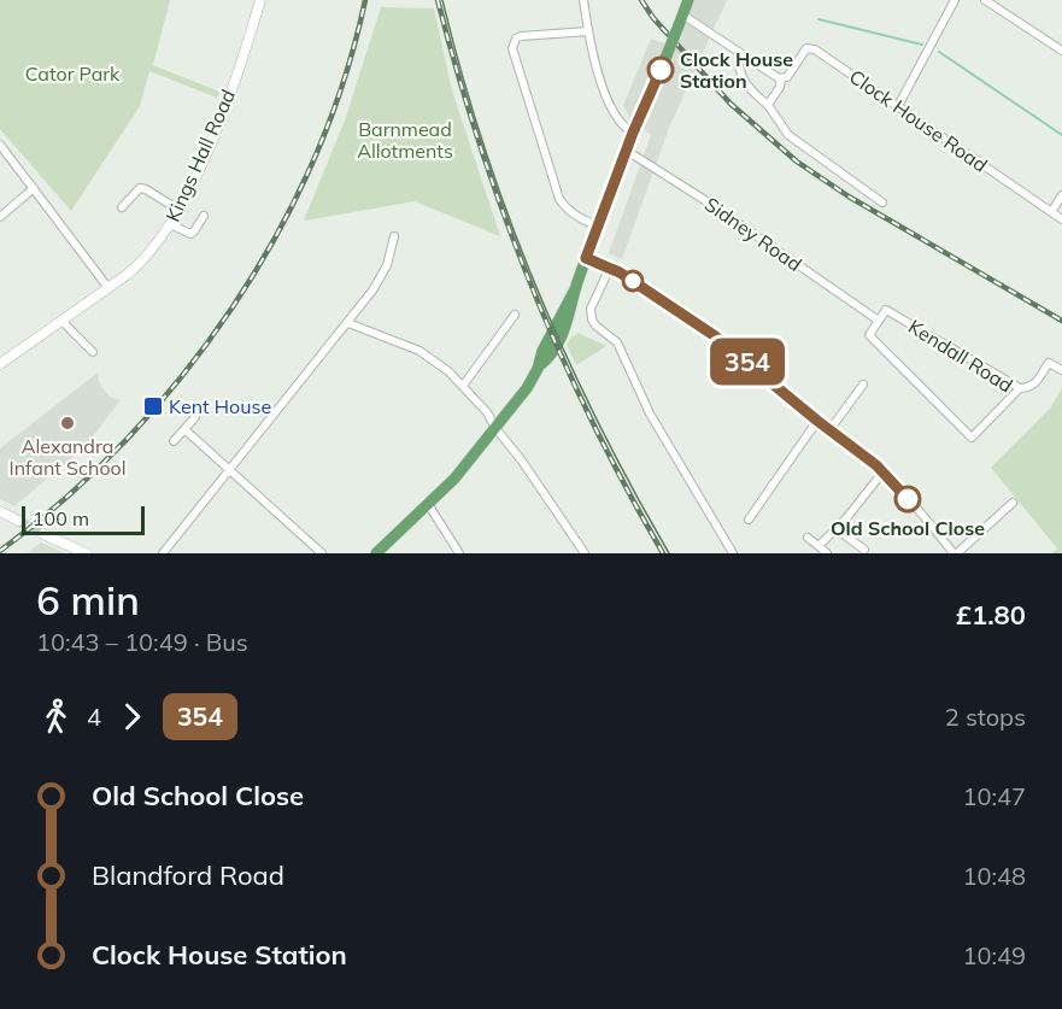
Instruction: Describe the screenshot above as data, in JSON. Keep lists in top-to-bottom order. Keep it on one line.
{"streets":{"street":["Clock House Road","Kings Hall Road","Sidney Road","Kendall Road"]},"crossings":[["Sidney Road","Kendall Road"]],"parks":["Cator Park","Barnmead Allotments"],"places":{"other":["Clock House Station","Alexandra Infant School","Old School Close"],"transit":["Kent House"]},"lines":["bus line 354"],"scale_bar":"100 m","page":{"on_map":"354","scale":"100 m","heading":["6 min","10:43 – 10:49 · Bus","£1.80"],"legs":["4","354","2 stops"],"list":[{"name":"Old School Close","value":"10:47"},{"name":"Blandford Road","value":"10:48"},{"name":"Clock House Station","value":"10:49"}]}}
